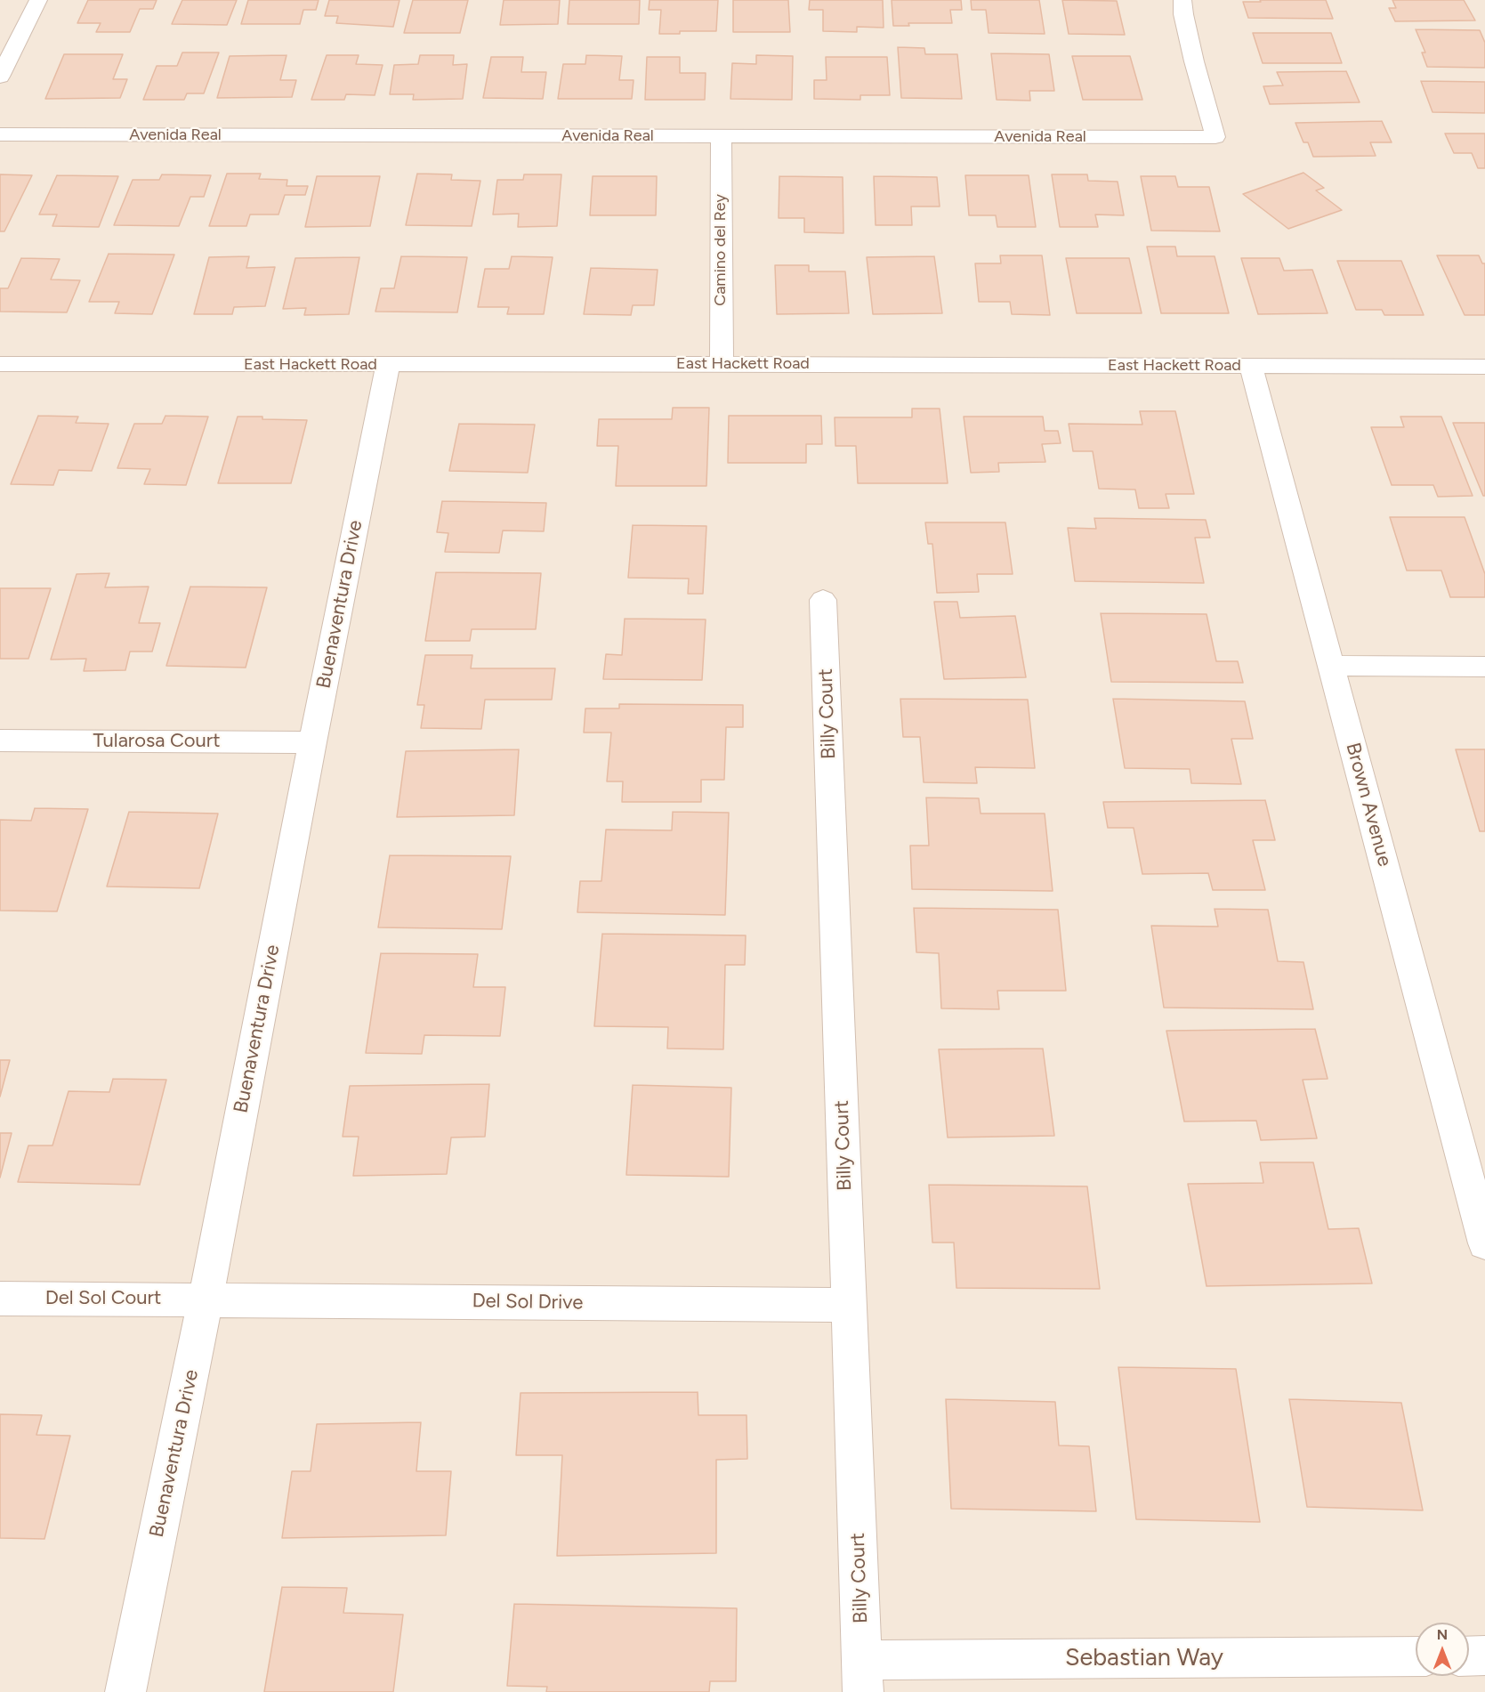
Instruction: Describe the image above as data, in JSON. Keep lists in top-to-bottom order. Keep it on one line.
{"streets":{"street":["Avenida Real","Camino del Rey","East Hackett Road","Buenaventura Drive","Billy Court","Tularosa Court","Brown Avenue","Del Sol Court","Del Sol Drive","Sebastian Way"]},"crossings":[["Avenida Real","Camino del Rey"],["Camino del Rey","East Hackett Road"],["East Hackett Road","Buenaventura Drive"],["East Hackett Road","Brown Avenue"],["Buenaventura Drive","Tularosa Court"],["Buenaventura Drive","Del Sol Court"],["Buenaventura Drive","Del Sol Drive"],["Billy Court","Del Sol Drive"],["Billy Court","Sebastian Way"],["Del Sol Court","Del Sol Drive"]],"north":"top"}
